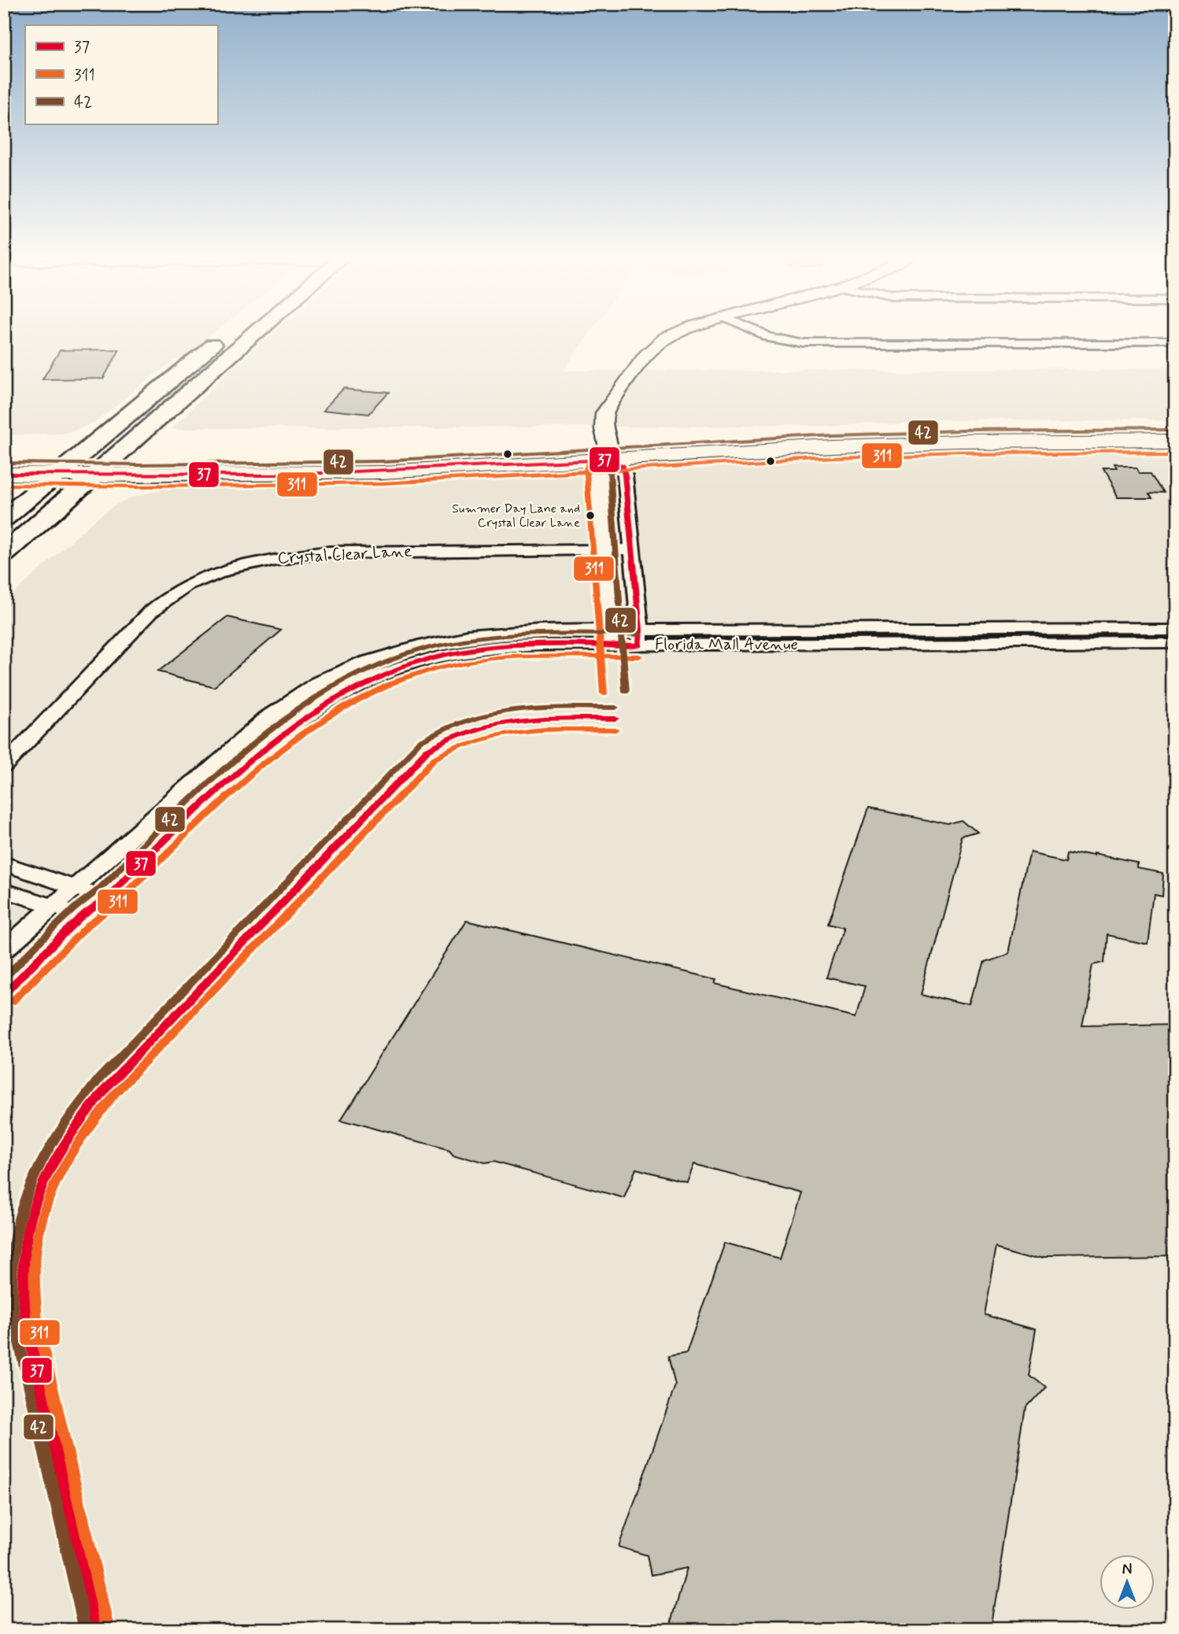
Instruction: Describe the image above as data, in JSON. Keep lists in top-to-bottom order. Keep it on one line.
{"streets":{"street":["Crystal Clear Lane","Florida Mall Avenue"]},"places":["Summer Day Lane and Crystal Clear Lane"],"lines":["transit line 42","transit line 311","transit line 37"],"legend":["37","311","42"],"north":"top"}
